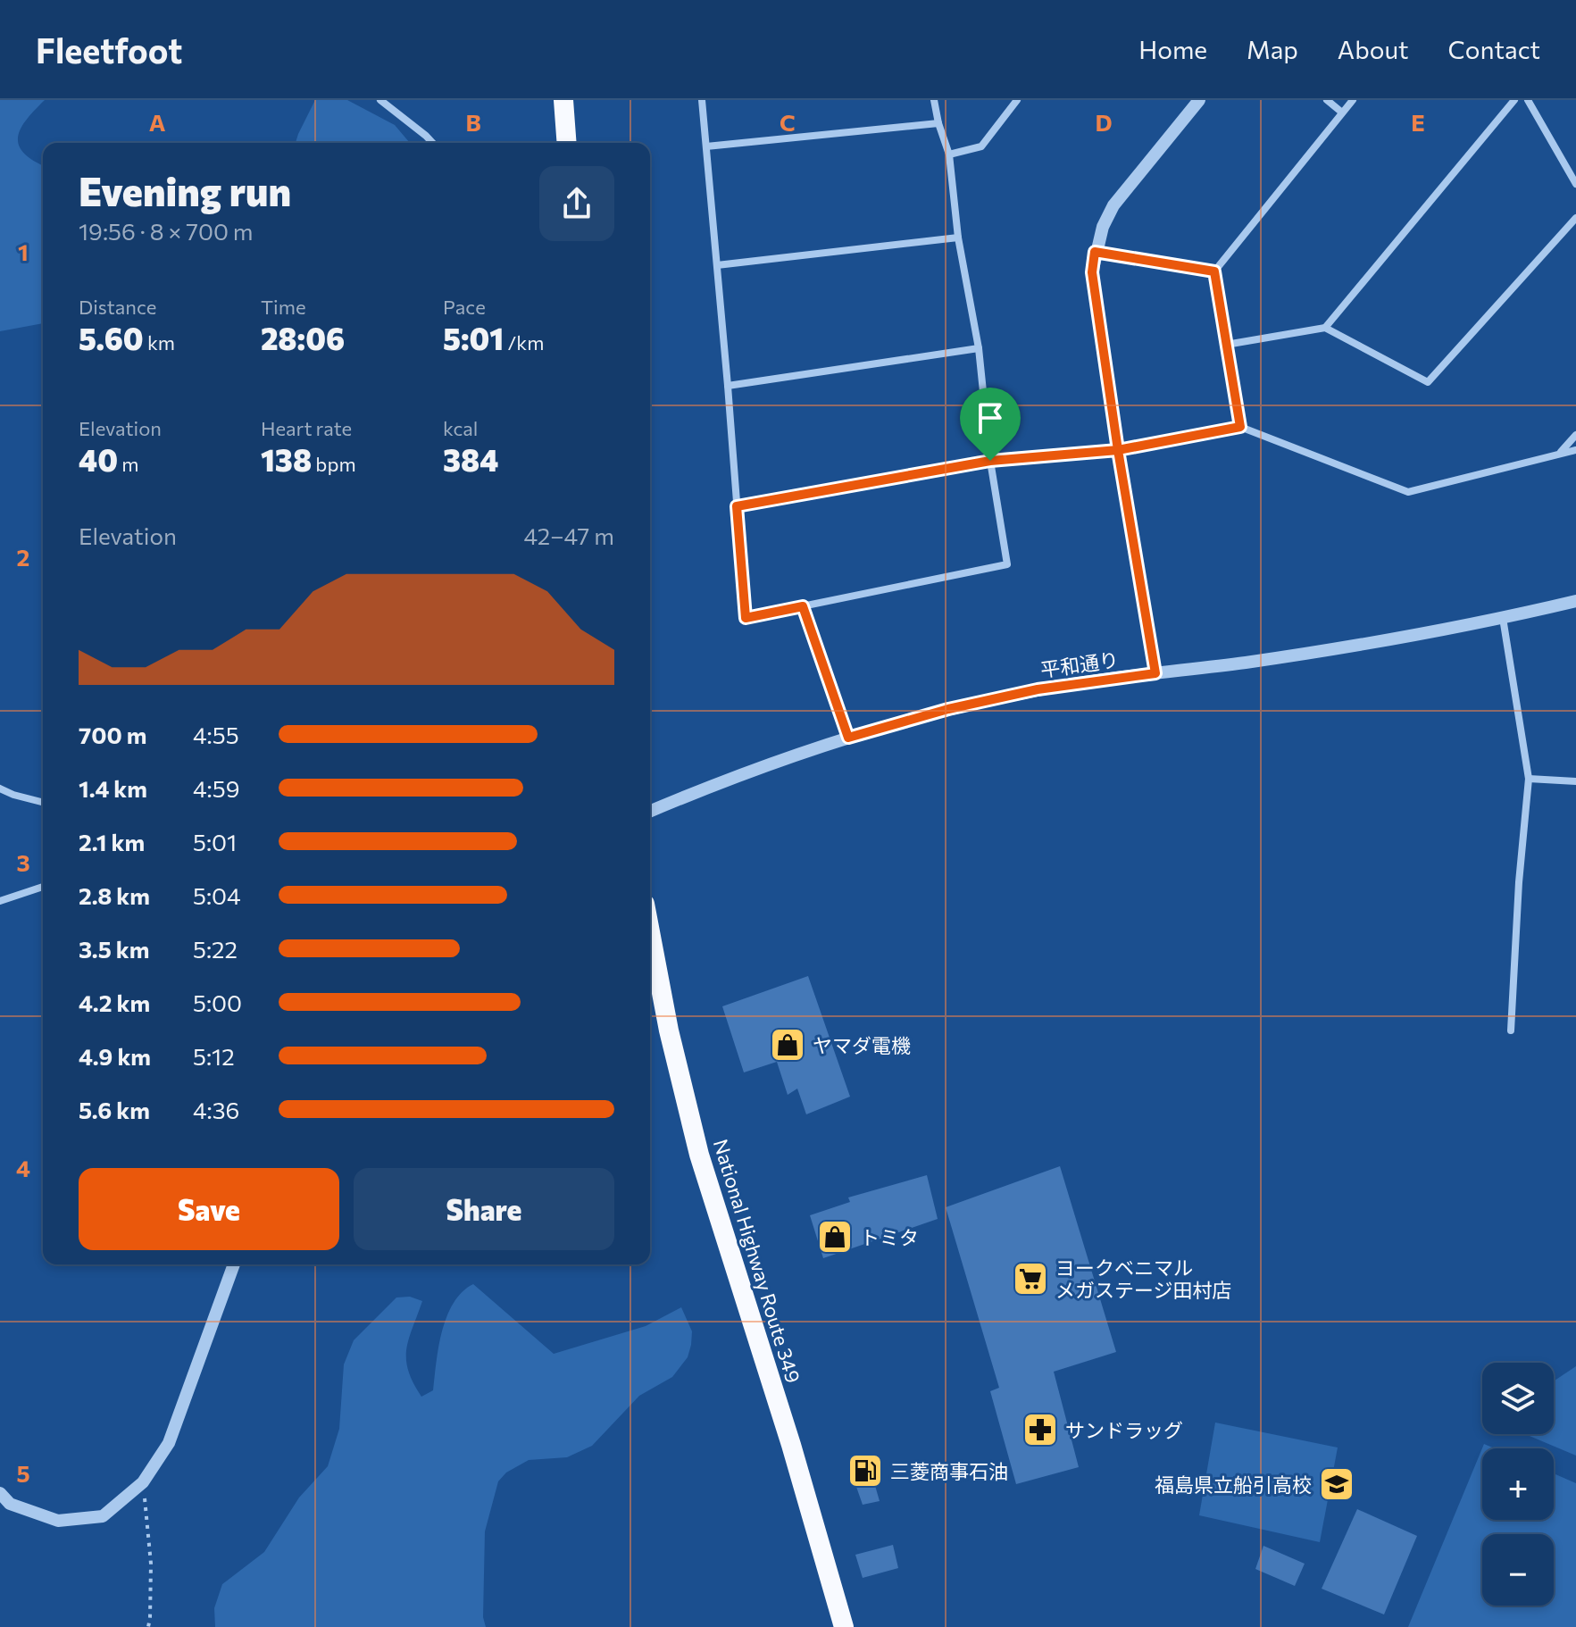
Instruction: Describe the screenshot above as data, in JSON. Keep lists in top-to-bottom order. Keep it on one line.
{"streets":{"highway":["National Highway Route 349"],"street":["平和通り"]},"places":{"shop":["ヤマダ電機","トミタ"],"supermarket":["ヨークベニマル メガステージ田村店"],"pharmacy":["サンドラッグ"],"fuel station":["三菱商事石油"],"school or university":["福島県立船引高校"]},"page":{"header":"Fleetfoot","nav":["Home","Map","About","Contact"],"heading":["Evening run","19:56 · 8 × 700 m"],"stats":[["Distance","5.60 km"],["Time","28:06"],["Pace","5:01 /km"],["Elevation","40 m"],["Heart rate","138 bpm"],["kcal","384"]],"chart":["Elevation","42–47 m"],"list":[{"name":"700 m","note":"4:55"},{"name":"1.4 km","note":"4:59"},{"name":"2.1 km","note":"5:01"},{"name":"2.8 km","note":"5:04"},{"name":"3.5 km","note":"5:22"},{"name":"4.2 km","note":"5:00"},{"name":"4.9 km","note":"5:12"},{"name":"5.6 km","note":"4:36"}],"buttons":["Save","Share"],"map_buttons":["+","−"]},"grid":{"columns":["A","B","C","D","E"],"rows":["1","2","3","4","5"]}}
